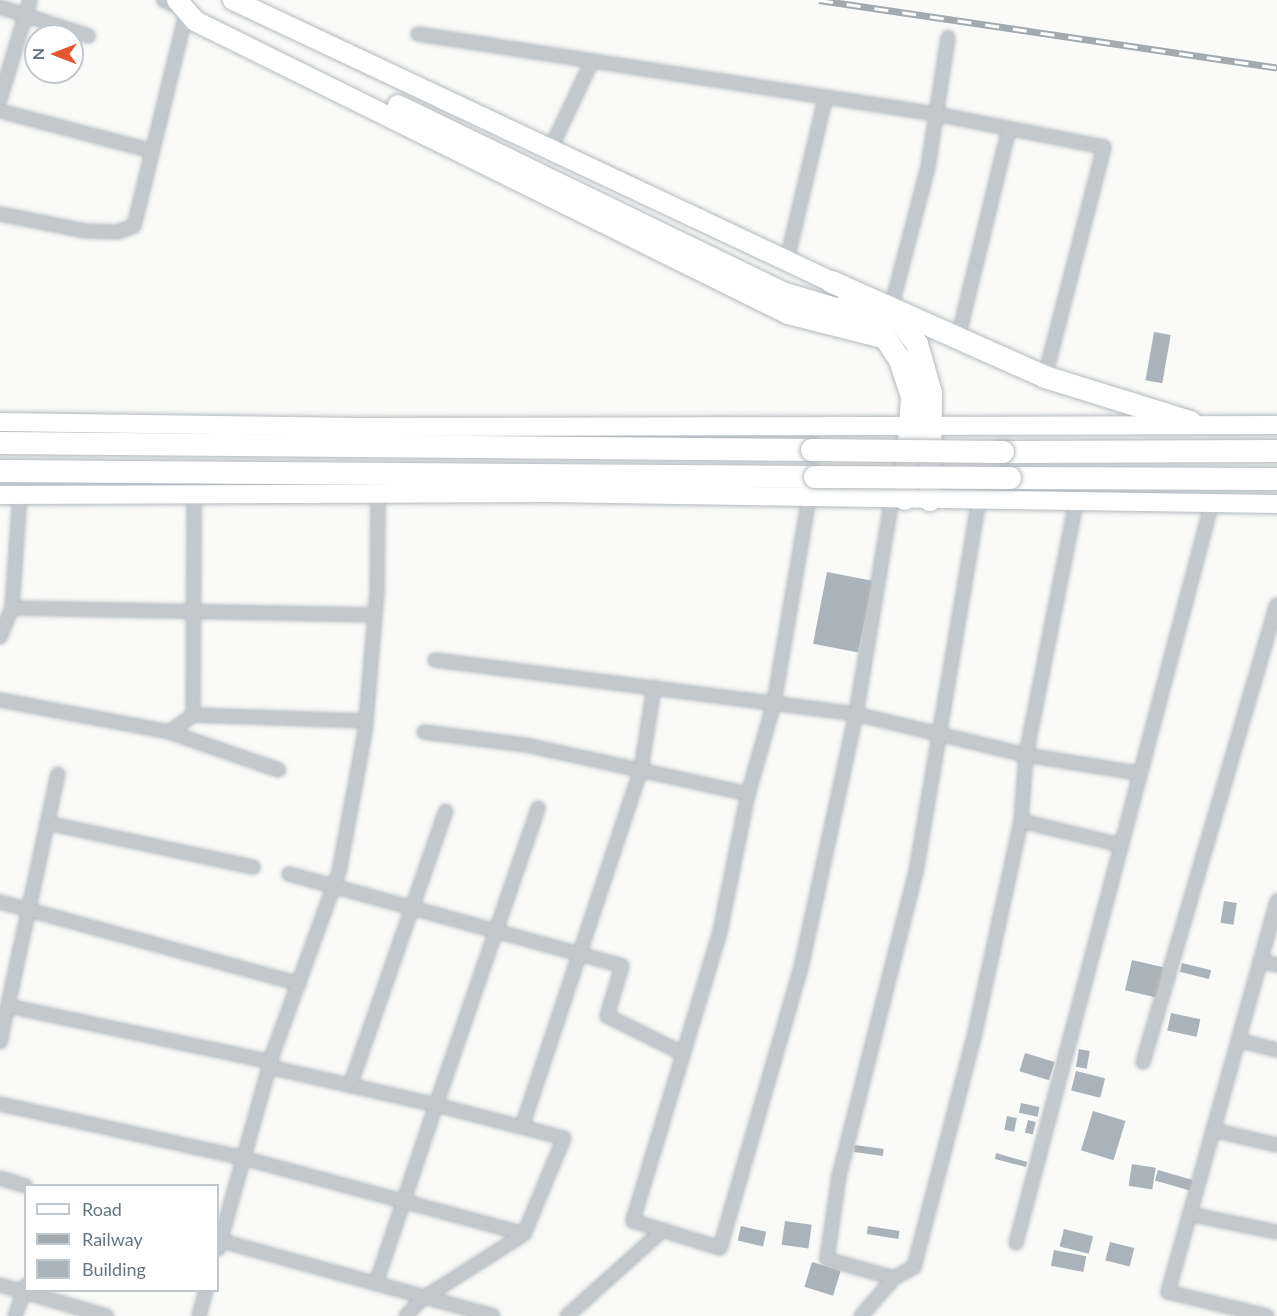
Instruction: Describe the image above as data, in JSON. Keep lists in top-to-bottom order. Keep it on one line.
{"legend":["Road","Railway","Building"],"north":"left"}
